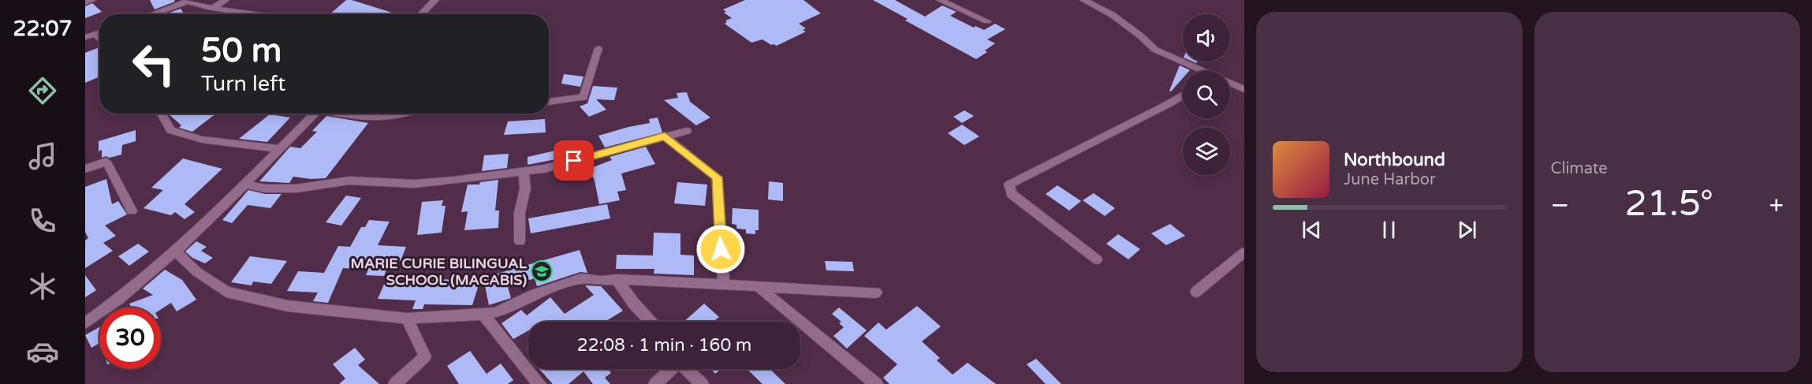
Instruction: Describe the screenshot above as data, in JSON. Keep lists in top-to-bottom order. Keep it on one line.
{"places":{"school or university":["MARIE CURIE BILINGUAL SCHOOL (MACABIS)"]},"page":{"tabs":"22:07","tile":"Climate","turn":["50 m","Turn left"],"song":["Northbound","June Harbor"],"heat":["−","21.5°","+"],"limit":"30","trip":"22:08 · 1 min · 160 m"}}
